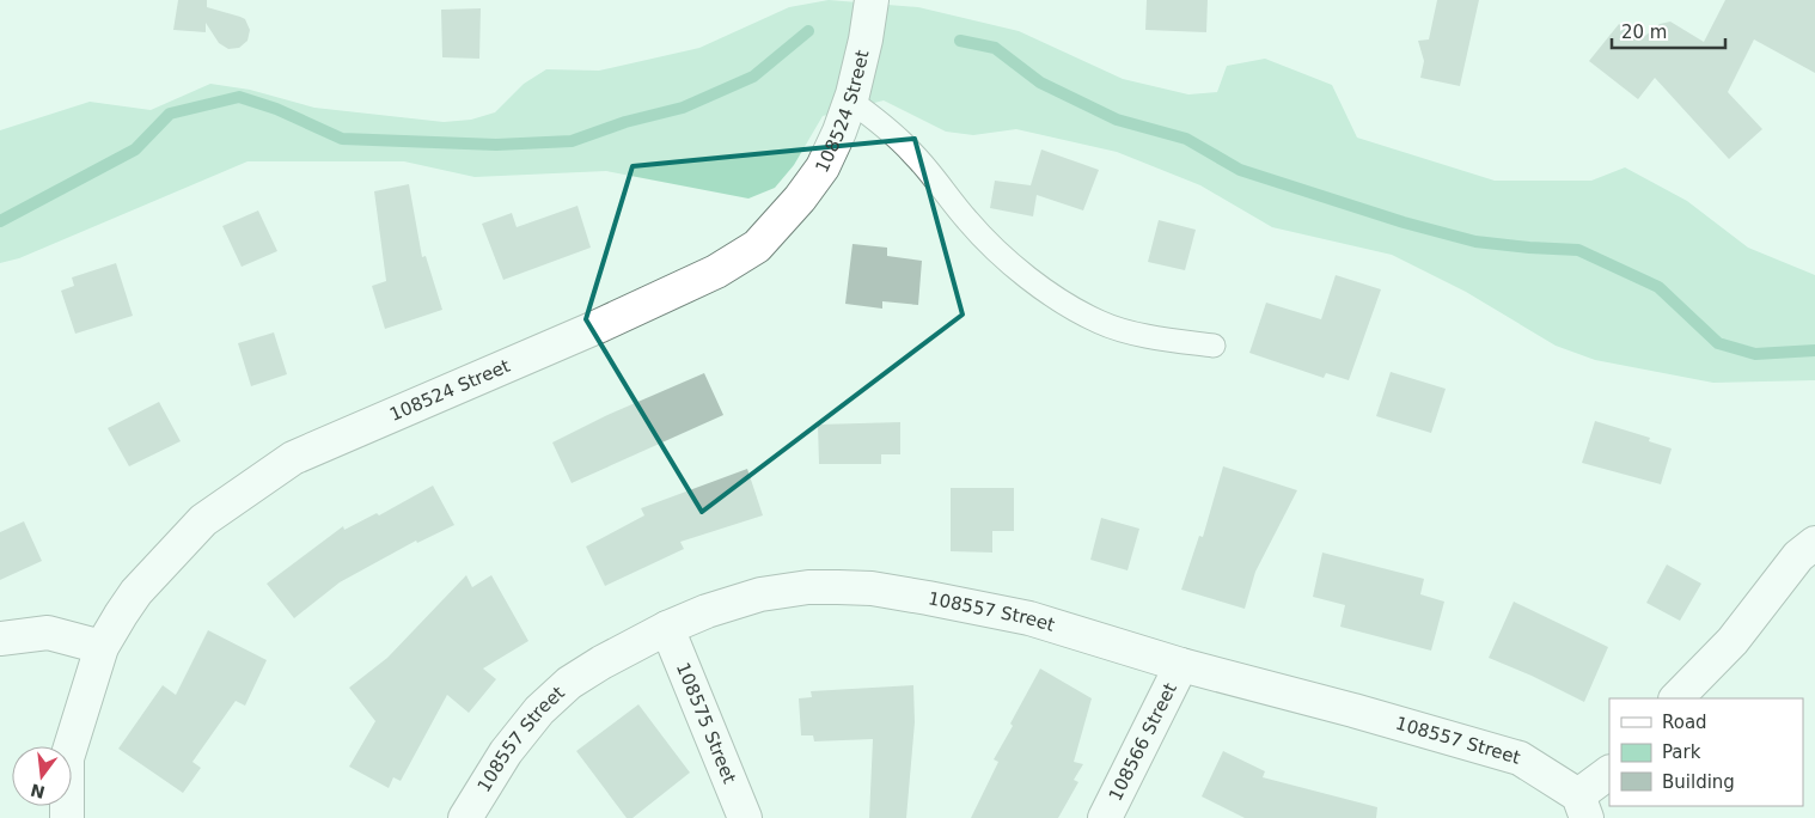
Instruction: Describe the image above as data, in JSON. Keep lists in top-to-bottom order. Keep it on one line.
{"streets":{"street":["108524 Street","108557 Street","108575 Street","108566 Street"]},"crossings":[["108557 Street","108575 Street"],["108557 Street","108566 Street"]],"legend":["Road","Park","Building"],"scale_bar":"20 m","north":"bottom"}
